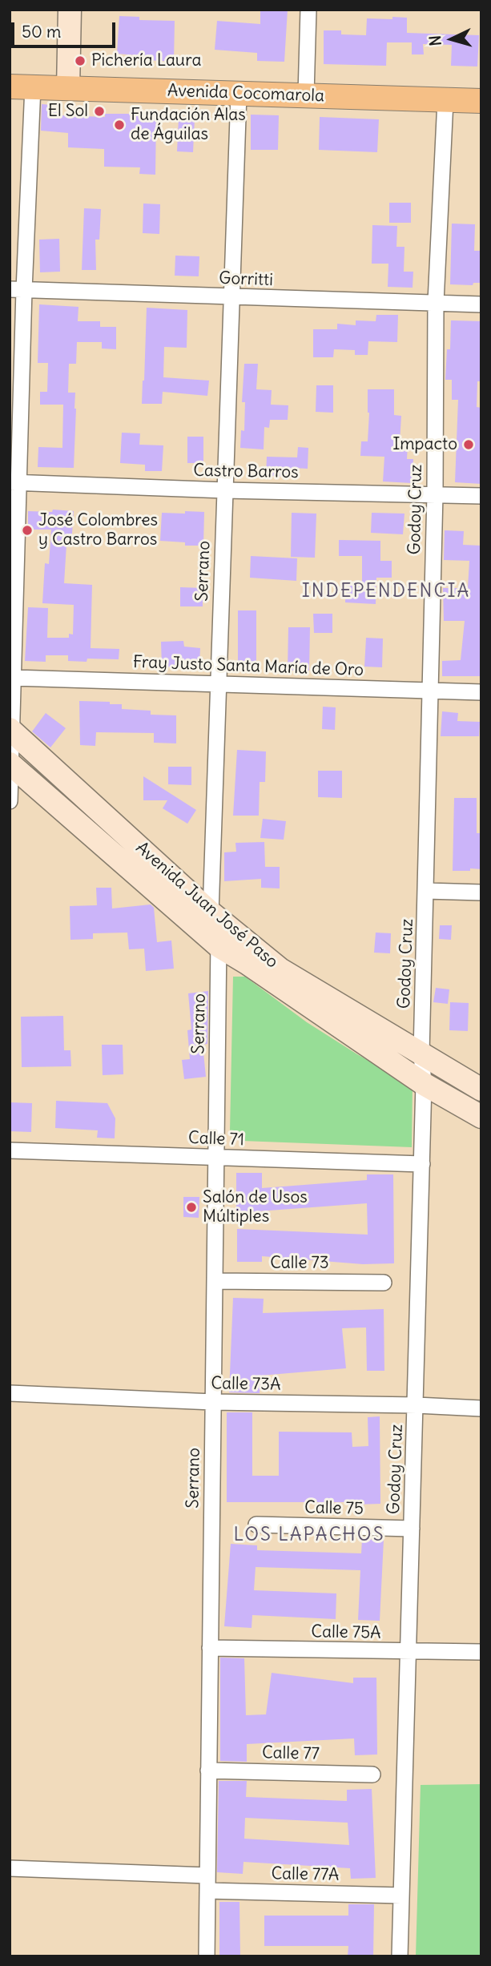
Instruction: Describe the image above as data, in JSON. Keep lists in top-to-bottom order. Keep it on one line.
{"streets":{"main road":["Avenida Cocomarola","Avenida Juan José Paso"],"street":["Gorritti","Castro Barros","Godoy Cruz","Serrano","Fray Justo Santa María de Oro","Calle 71","Calle 73","Calle 73A","Calle 75","Calle 75A","Calle 77","Calle 77A"]},"crossings":[["Avenida Cocomarola","Godoy Cruz"],["Avenida Cocomarola","Serrano"],["Gorritti","Godoy Cruz"],["Gorritti","Serrano"],["Castro Barros","Godoy Cruz"],["Castro Barros","Serrano"],["Godoy Cruz","Fray Justo Santa María de Oro"],["Godoy Cruz","Avenida Juan José Paso"],["Godoy Cruz","Calle 71"],["Godoy Cruz","Calle 73A"],["Godoy Cruz","Calle 75"],["Godoy Cruz","Calle 75A"],["Godoy Cruz","Calle 77A"],["Serrano","Fray Justo Santa María de Oro"],["Serrano","Avenida Juan José Paso"],["Serrano","Calle 71"],["Serrano","Calle 73"],["Serrano","Calle 73A"],["Serrano","Calle 75A"],["Serrano","Calle 77"],["Serrano","Calle 77A"]],"districts":["INDEPENDENCIA","LOS LAPACHOS"],"places":["Pichería Laura","El Sol","Fundación Alas de Águilas","Impacto","José Colombres y Castro Barros","Salón de Usos Múltiples"],"scale_bar":"50 m","north":"left"}
